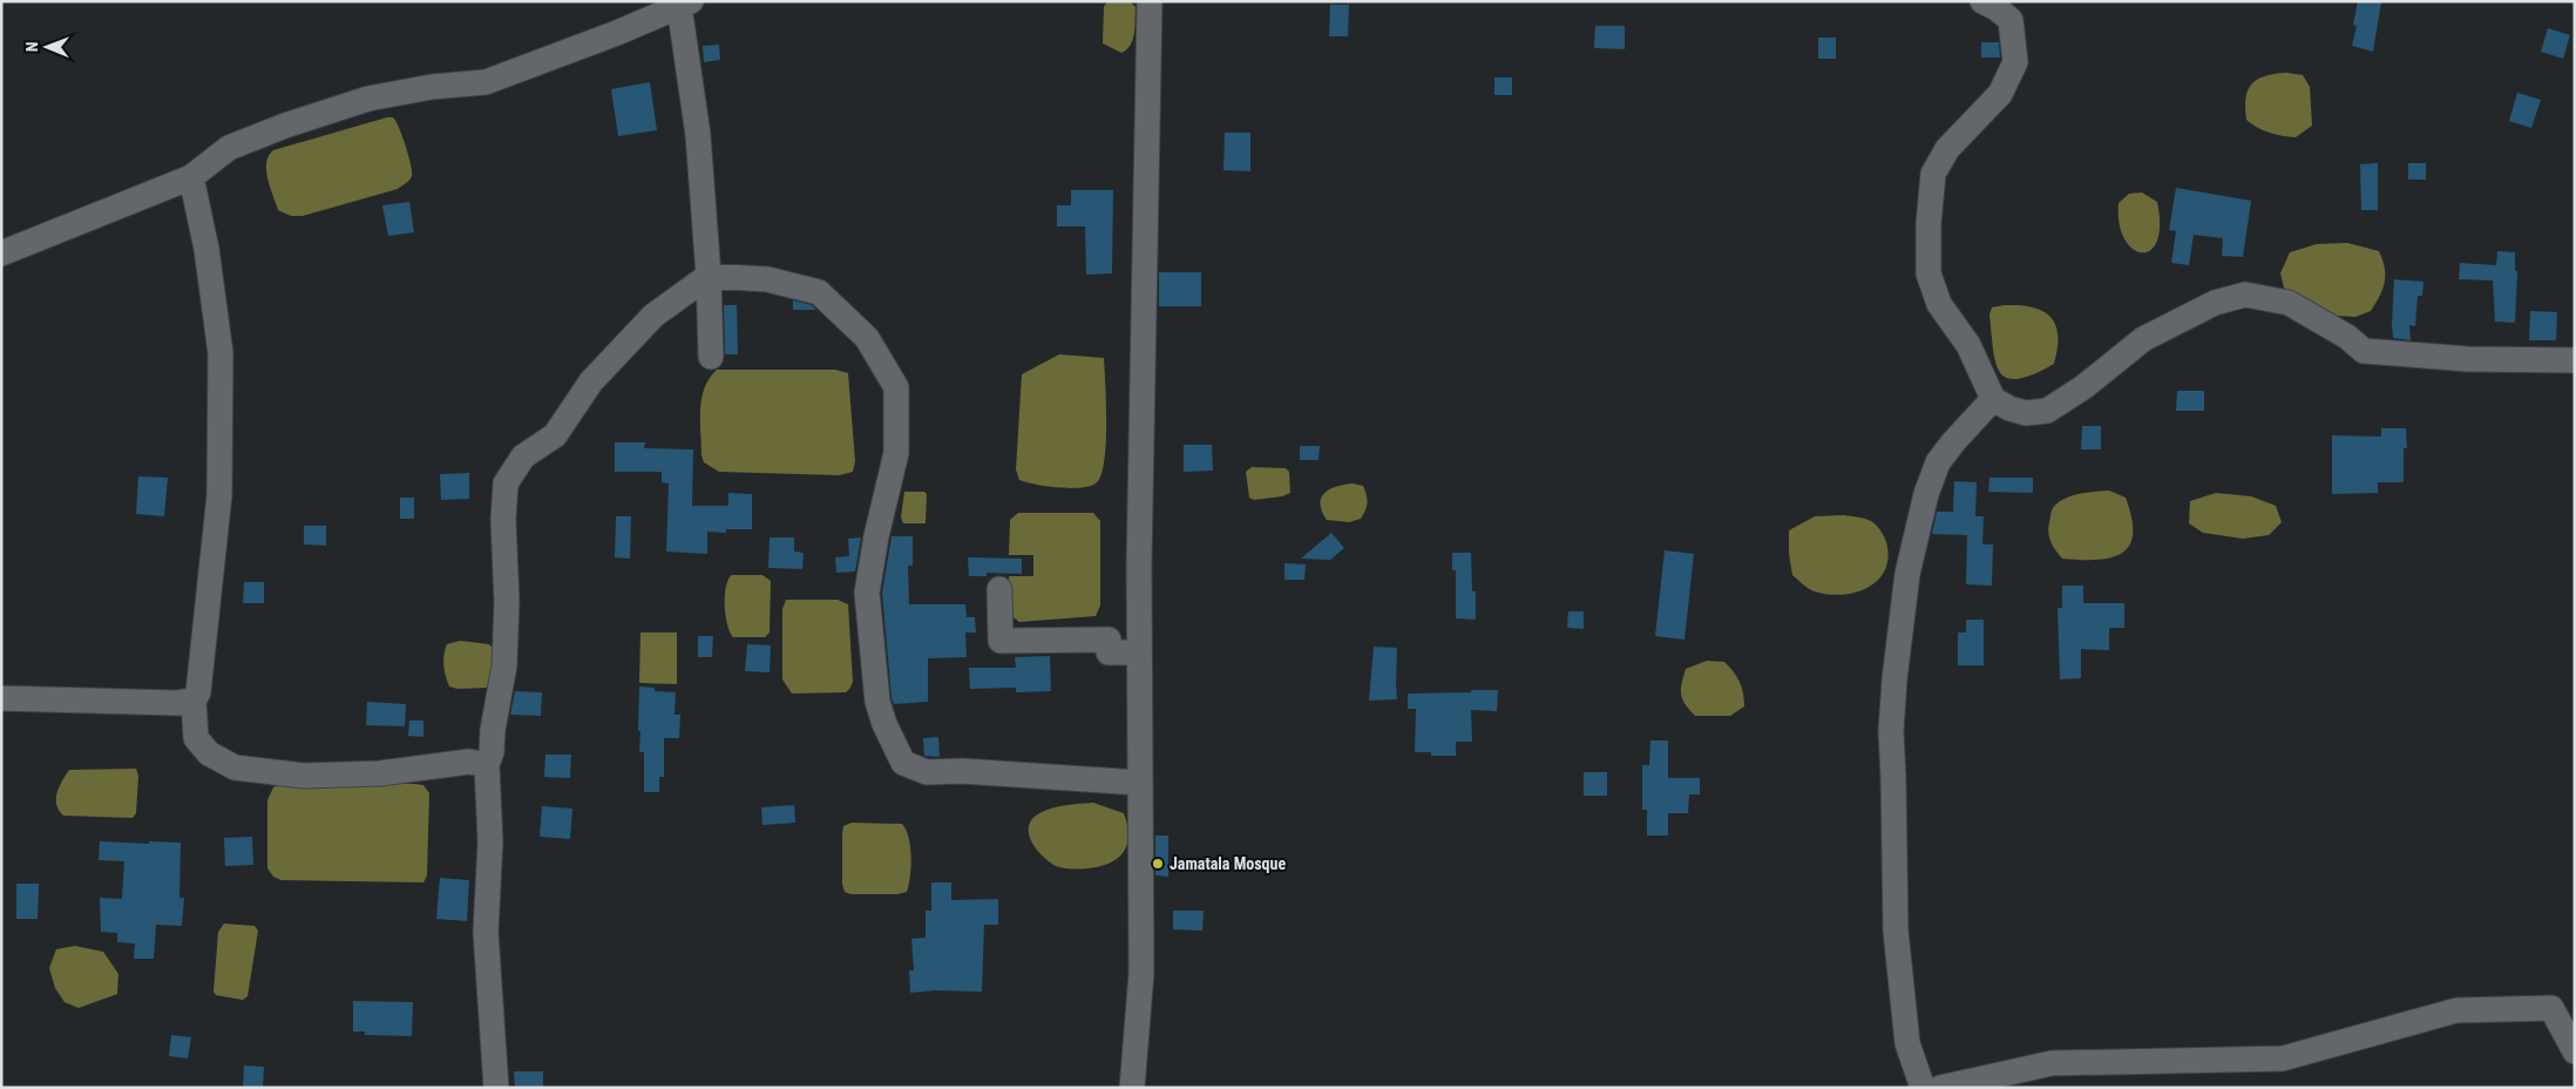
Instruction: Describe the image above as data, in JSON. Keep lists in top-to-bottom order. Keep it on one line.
{"places":["Jamatala Mosque"],"north":"left"}
